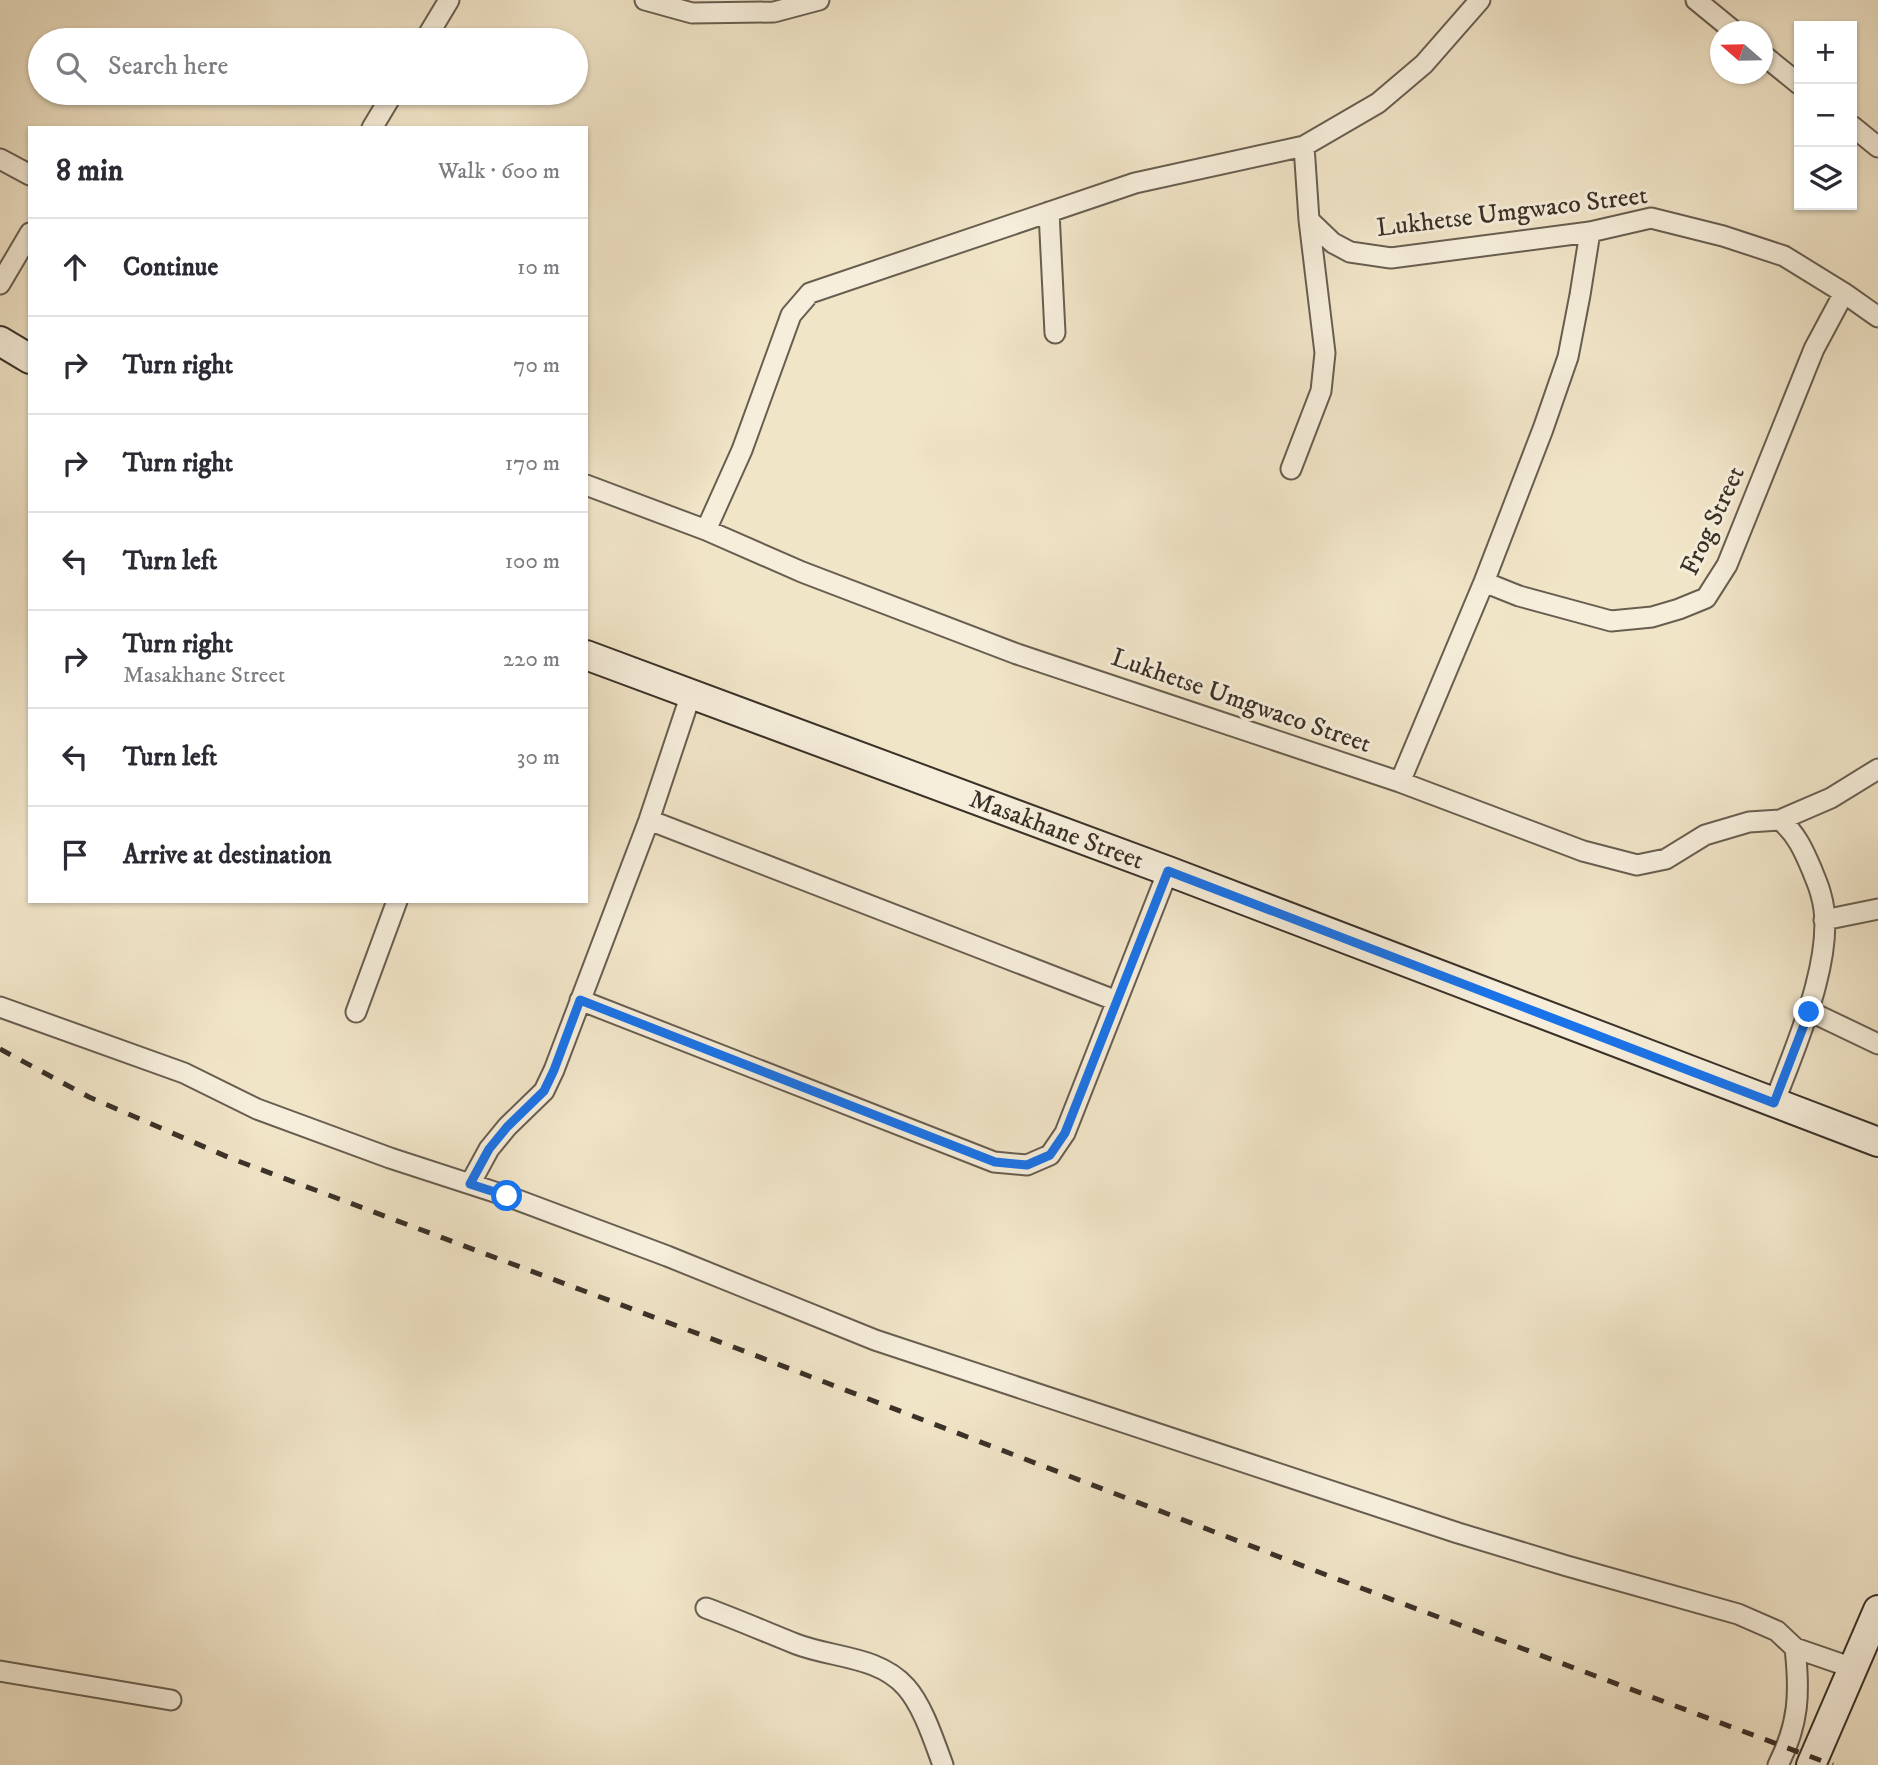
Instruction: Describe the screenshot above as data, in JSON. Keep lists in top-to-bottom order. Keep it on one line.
{"streets":{"street":["Lukhetse Umgwaco Street","Frog Street","Masakhane Street"]},"crossings":[["Lukhetse Umgwaco Street","Frog Street"]],"north":"left","page":{"map_buttons":["+","−"],"search":"Search here","heading":["8 min","Walk · 600 m"],"list":[["Continue","10 m"],["Turn right","70 m"],["Turn right","170 m"],["Turn left","100 m"],["Turn right","Masakhane Street","220 m"],["Turn left","30 m"],"Arrive at destination"]}}
